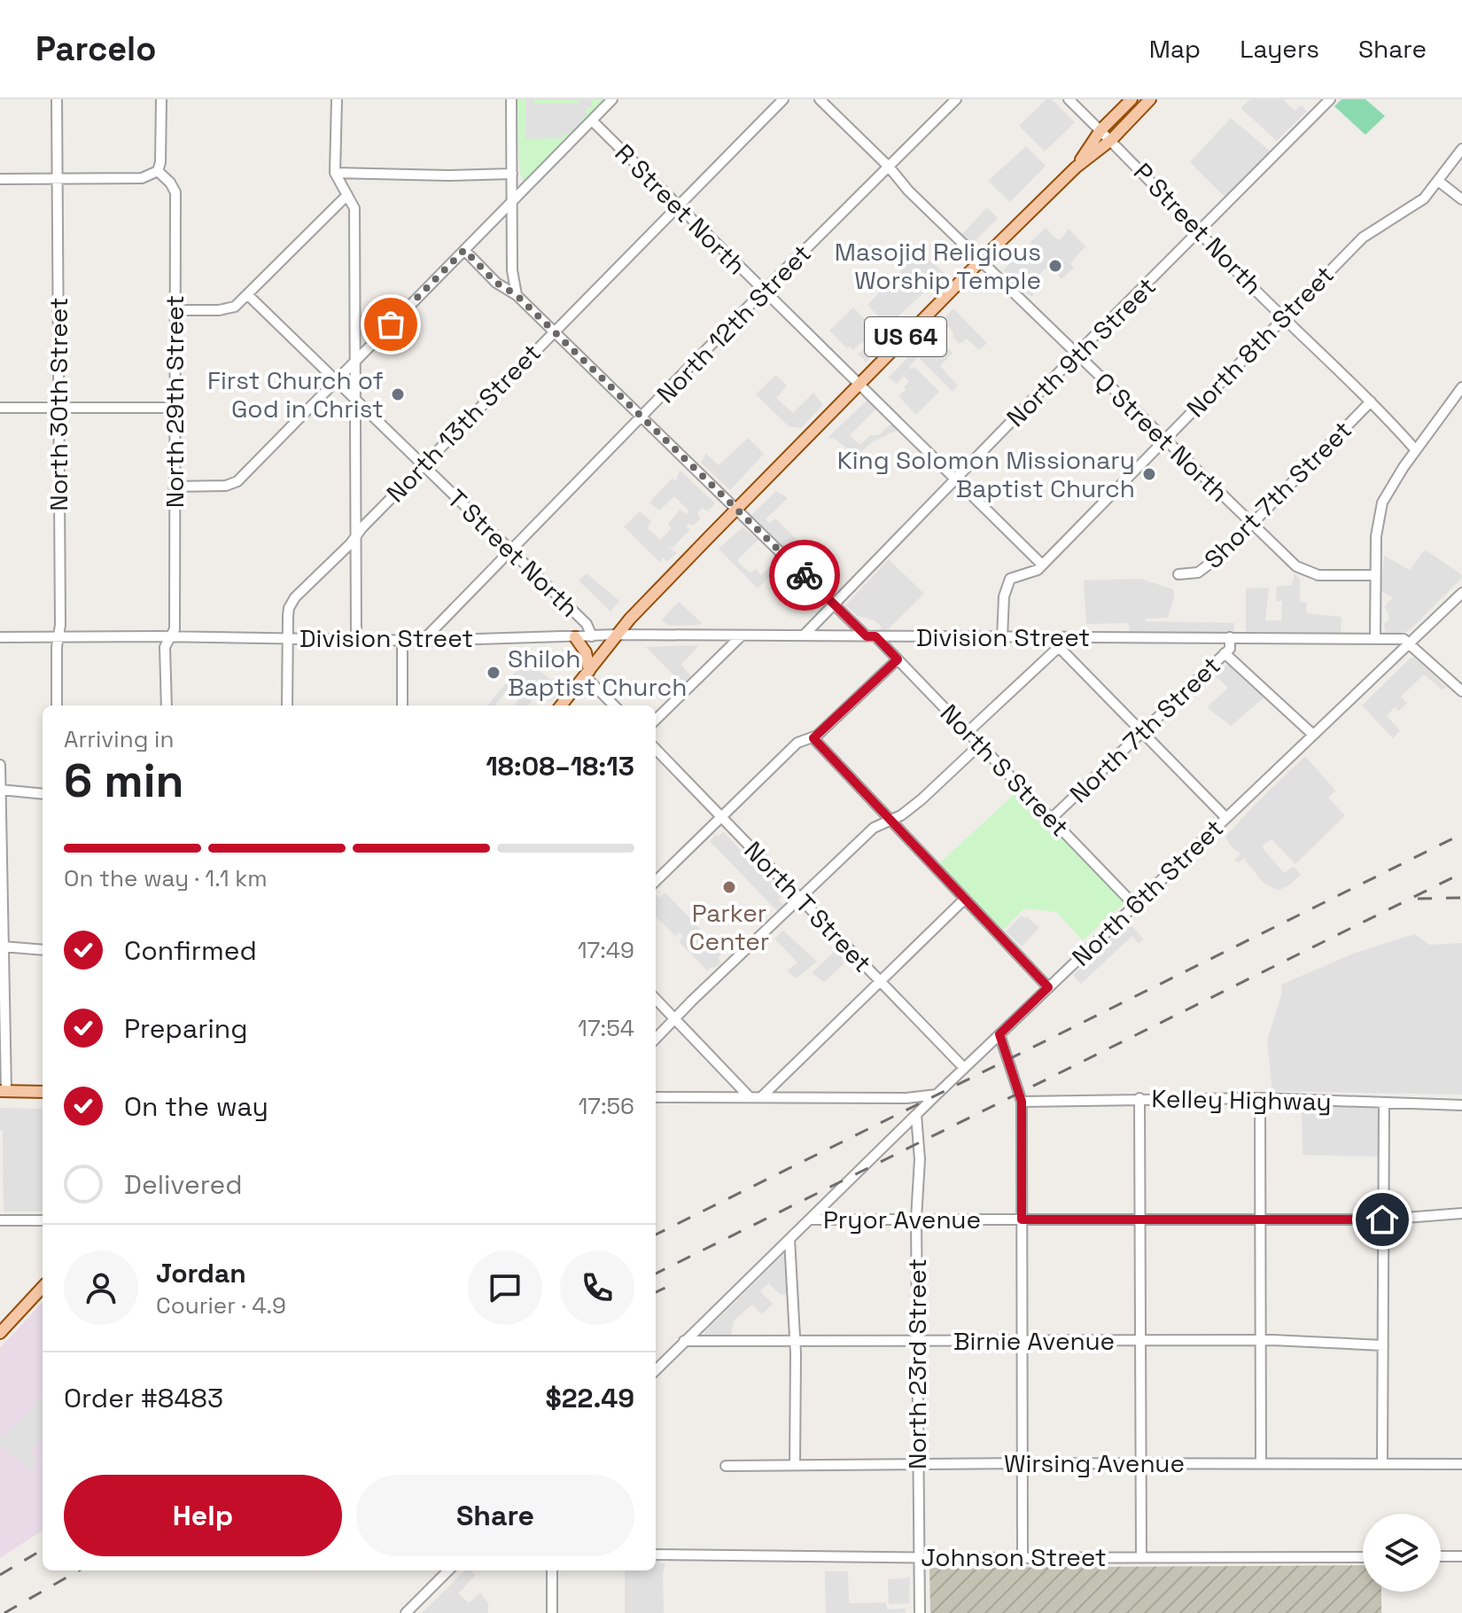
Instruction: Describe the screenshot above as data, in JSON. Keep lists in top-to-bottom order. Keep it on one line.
{"streets":{"main road":["US 64"],"street":["R Street North","P Street North","North 12th Street","North 8th Street","North 9th Street","North 29th Street","North 30th Street","North 13th Street","Q Street North","Short 7th Street","T Street North","Division Street","North 7th Street","North S Street","North 6th Street","North T Street","Kelley Highway","Pryor Avenue","Birnie Avenue","North 23rd Street","Wirsing Avenue","Johnson Street"]},"crossings":[["R Street North","North 12th Street"],["R Street North","US 64"],["R Street North","North 8th Street"],["R Street North","North 9th Street"],["R Street North","North 13th Street"],["P Street North","US 64"],["P Street North","North 8th Street"],["P Street North","North 9th Street"],["P Street North","Short 7th Street"],["North 12th Street","Q Street North"],["North 12th Street","T Street North"],["North 12th Street","Division Street"],["North 12th Street","North S Street"],["US 64","Q Street North"],["US 64","Division Street"],["US 64","North S Street"],["North 8th Street","Q Street North"],["North 8th Street","Division Street"],["North 9th Street","Q Street North"],["North 9th Street","Division Street"],["North 9th Street","North S Street"],["North 29th Street","Division Street"],["North 30th Street","Division Street"],["North 13th Street","T Street North"],["North 13th Street","Division Street"],["North 13th Street","North S Street"],["Q Street North","Short 7th Street"],["T Street North","Division Street"],["Division Street","North 7th Street"],["Division Street","North S Street"],["Division Street","North 6th Street"],["North 7th Street","North S Street"],["North S Street","North 6th Street"],["North 6th Street","North T Street"],["North 6th Street","Pryor Avenue"],["North 6th Street","Birnie Avenue"],["North 6th Street","North 23rd Street"],["Pryor Avenue","North 23rd Street"],["Birnie Avenue","North 23rd Street"],["North 23rd Street","Wirsing Avenue"],["North 23rd Street","Johnson Street"]],"places":["Masojid Religious Worship Temple","First Church of God in Christ","King Solomon Missionary Baptist Church","Shiloh Baptist Church","Parker Center"],"page":{"header":"Parcelo","nav":["Map","Layers","Share"],"heading":["6 min","Arriving in","18:08–18:13"],"panel":["Jordan","Courier · 4.9","Order #8483","$22.49"],"bar":"On the way · 1.1 km","list":[["Confirmed","17:49"],["Preparing","17:54"],["On the way","17:56"],"Delivered"],"buttons":["Help","Share"]}}
